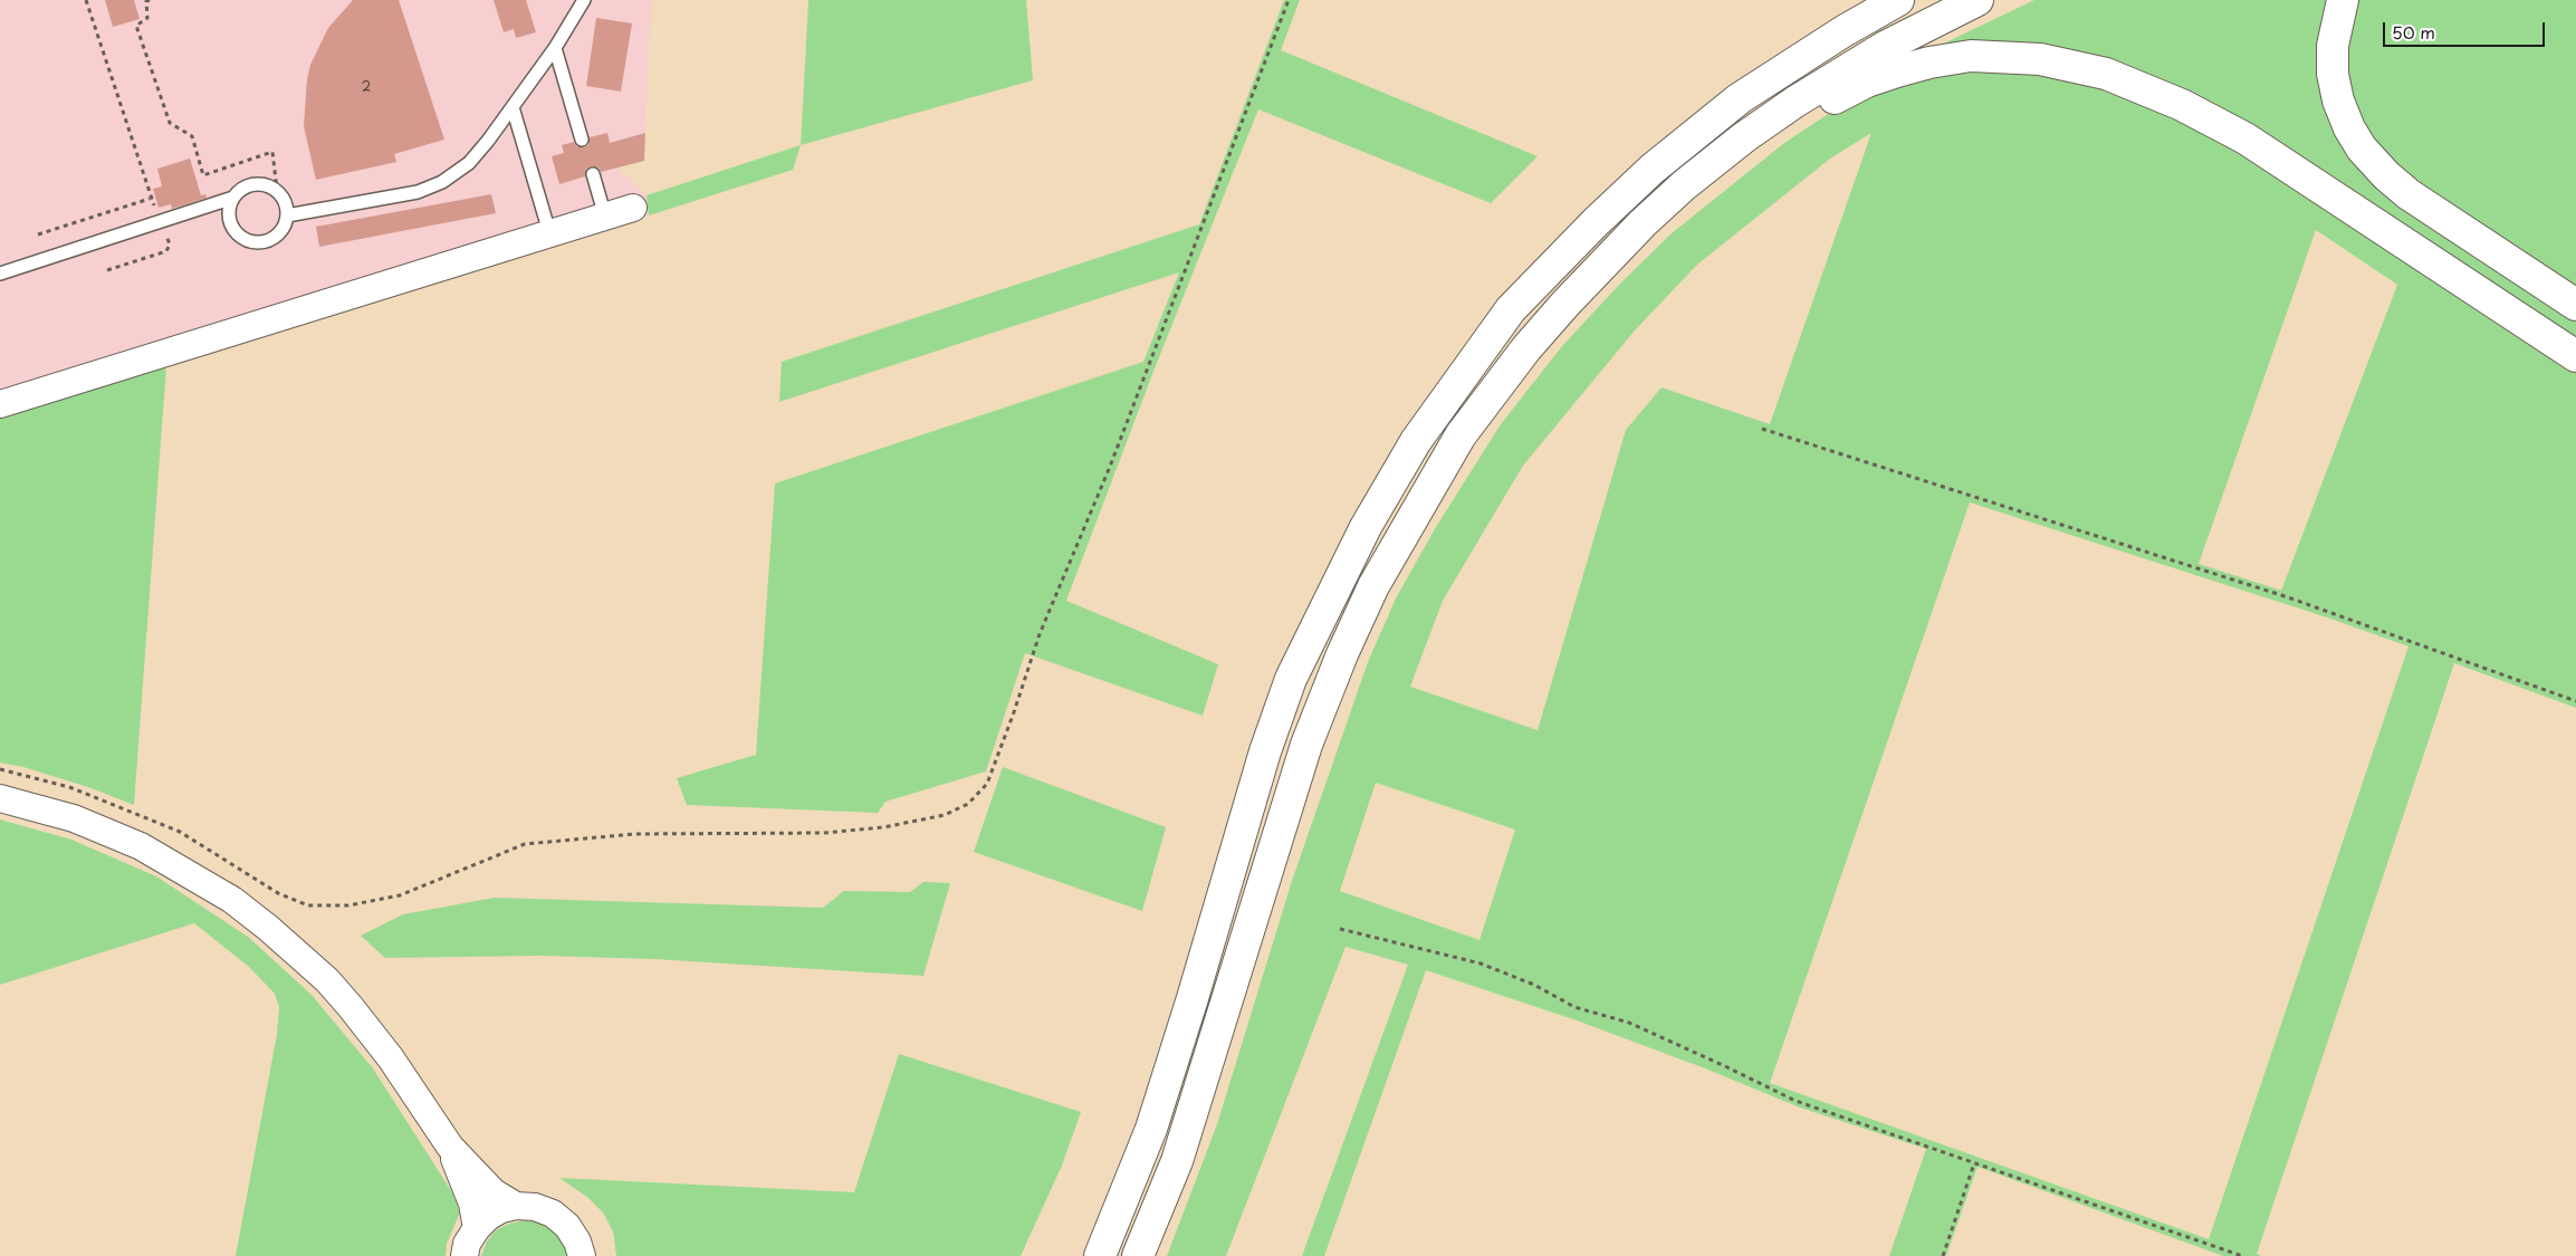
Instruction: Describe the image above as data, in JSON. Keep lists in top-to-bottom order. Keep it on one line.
{"house_numbers":["2"],"scale_bar":"50 m"}
